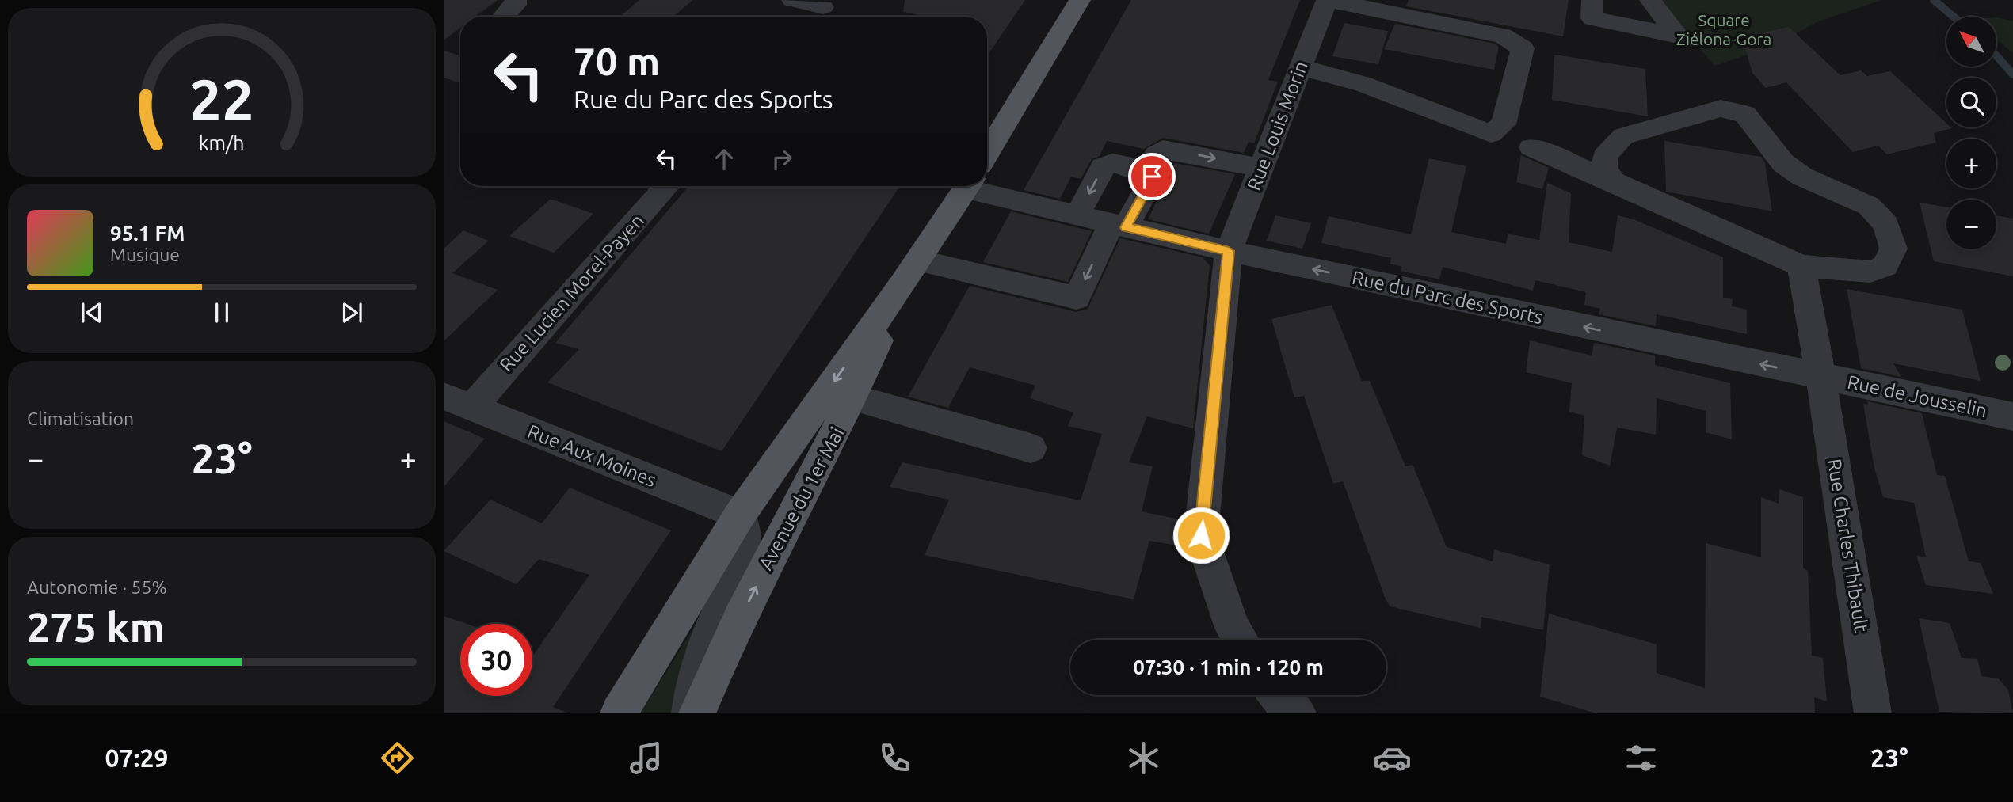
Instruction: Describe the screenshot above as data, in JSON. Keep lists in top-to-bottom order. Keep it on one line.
{"streets":{"main road":["Avenue du 1er Mai"],"street":["Rue Louis Morin","Rue Lucien Morel-Payen","Rue du Parc des Sports","Rue de Jousselin","Rue Aux Moines","Rue Charles Thibault"]},"crossings":[["Rue Louis Morin","Rue du Parc des Sports"],["Rue Lucien Morel-Payen","Rue Aux Moines"],["Rue du Parc des Sports","Rue de Jousselin"],["Rue du Parc des Sports","Rue Charles Thibault"],["Rue de Jousselin","Rue Charles Thibault"],["Rue Aux Moines","Avenue du 1er Mai"]],"parks":["Square Ziélona-Gora"],"north":"top left","page":{"map_buttons":["+","−"],"turn":["70 m","Rue du Parc des Sports"],"song":["95.1 FM","Musique"],"tile":["Climatisation",["Autonomie · 55%","275 km"]],"heat":["−","23°","+"],"limit":"30","trip":"07:30 · 1 min · 120 m","tabs":["07:29","23°"],"gauge":["22","km/h"]}}
